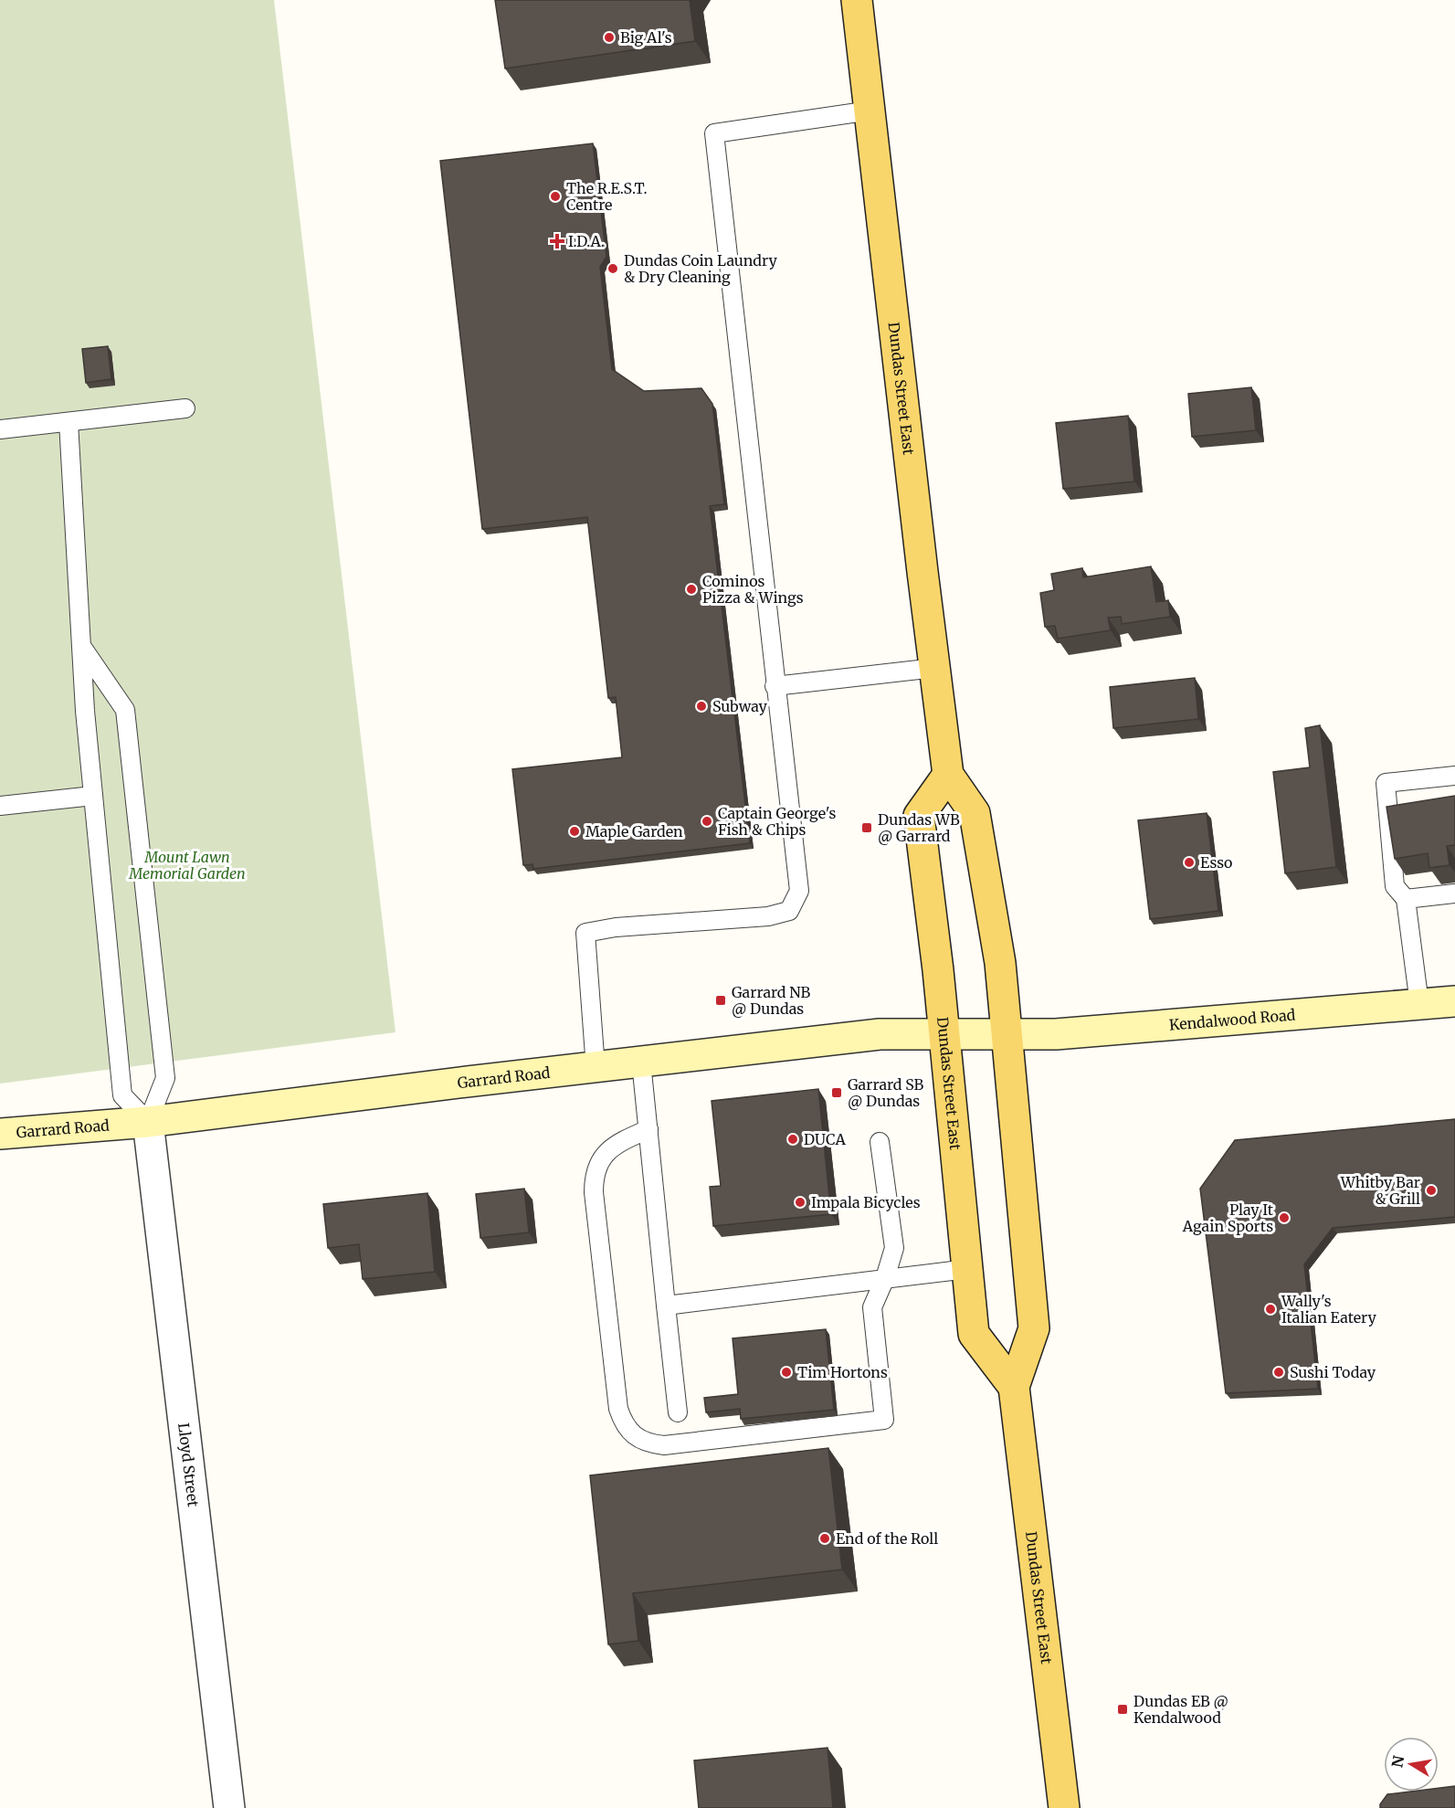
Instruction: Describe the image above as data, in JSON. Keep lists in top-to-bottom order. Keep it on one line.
{"streets":{"main road":["Dundas Street East"],"street":["Kendalwood Road","Garrard Road","Lloyd Street"]},"crossings":[["Dundas Street East","Kendalwood Road"],["Dundas Street East","Garrard Road"],["Kendalwood Road","Garrard Road"],["Garrard Road","Lloyd Street"]],"parks":["Mount Lawn Memorial Garden"],"places":{"other":["Big Al's","The R.E.S.T. Centre","Dundas Coin Laundry & Dry Cleaning","Cominos Pizza & Wings","Subway","Captain George's Fish & Chips","Maple Garden","Esso","DUCA","Whitby Bar & Grill","Impala Bicycles","Play It Again Sports","Wally's Italian Eatery","Tim Hortons","Sushi Today","End of the Roll"],"health":["I.D.A."],"transit":["Dundas WB @ Garrard","Garrard NB @ Dundas","Garrard SB @ Dundas","Dundas EB @ Kendalwood"]},"north":"left"}
